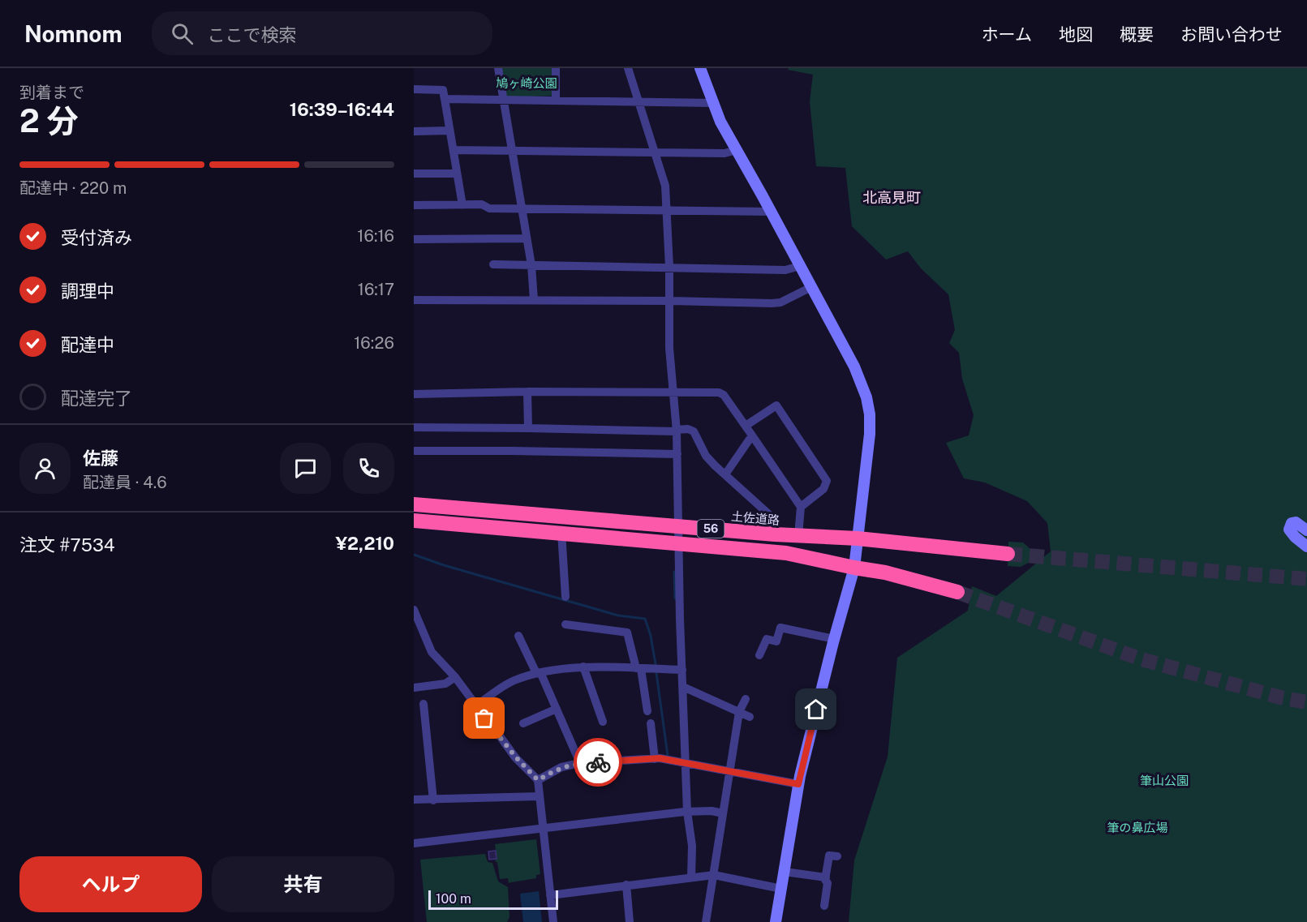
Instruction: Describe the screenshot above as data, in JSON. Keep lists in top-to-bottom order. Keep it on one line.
{"streets":{"highway":["土佐道路","56"]},"districts":["北高見町"],"parks":["鳩ヶ崎公園","筆山公園","筆の鼻広場"],"scale_bar":"100 m","page":{"header":"Nomnom","search":"ここで検索","nav":["ホーム","地図","概要","お問い合わせ"],"heading":["2 分","到着まで","16:39–16:44"],"panel":["佐藤","配達員 · 4.6","注文 #7534","¥2,210"],"bar":"配達中 · 220 m","list":[["受付済み","16:16"],["調理中","16:17"],["配達中","16:26"],"配達完了"],"buttons":["ヘルプ","共有"],"scale":"100 m"}}
